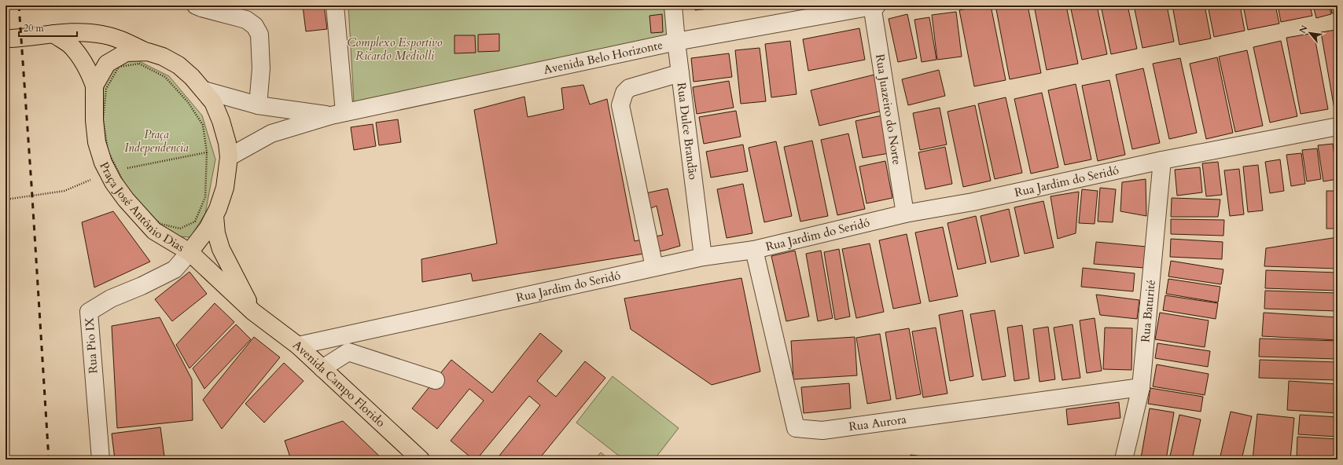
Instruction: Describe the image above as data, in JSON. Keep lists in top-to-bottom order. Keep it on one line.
{"streets":{"main road":["Praça José Antônio Dias","Avenida Campo Florido"],"street":["Avenida Belo Horizonte","Rua Juazeiro do Norte","Rua Dulce Brandão","Rua Jardim do Seridó","Rua Baturité","Rua Pio IX","Rua Aurora"]},"crossings":[["Avenida Belo Horizonte","Rua Juazeiro do Norte"],["Avenida Belo Horizonte","Rua Dulce Brandão"],["Avenida Belo Horizonte","Praça José Antônio Dias"],["Rua Juazeiro do Norte","Rua Jardim do Seridó"],["Rua Dulce Brandão","Rua Jardim do Seridó"],["Rua Jardim do Seridó","Rua Baturité"],["Rua Jardim do Seridó","Avenida Campo Florido"],["Rua Jardim do Seridó","Rua Aurora"],["Praça José Antônio Dias","Rua Pio IX"],["Praça José Antônio Dias","Avenida Campo Florido"],["Rua Baturité","Rua Aurora"],["Rua Pio IX","Avenida Campo Florido"]],"parks":["Complexo Esportivo Ricardo Mediolli","Praça Independencia"],"scale_bar":"20 m","north":"top left"}
